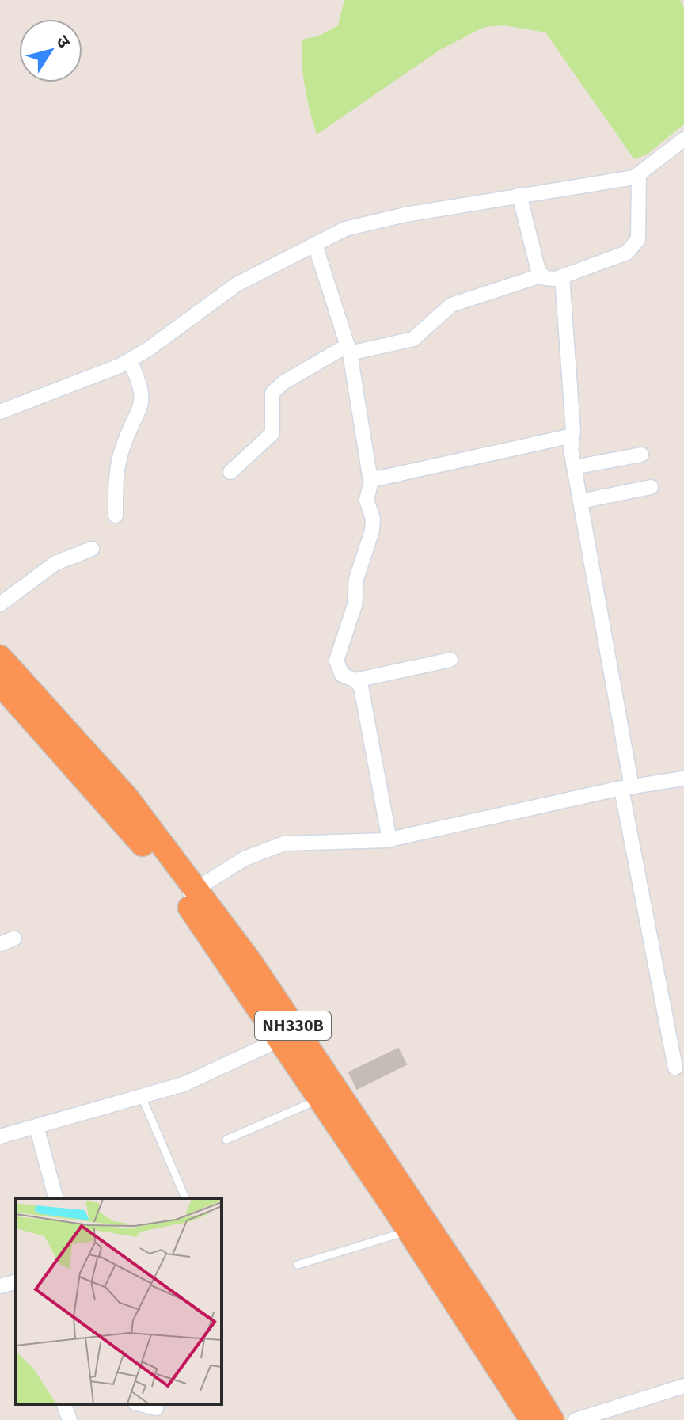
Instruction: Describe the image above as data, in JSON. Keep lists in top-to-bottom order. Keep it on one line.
{"streets":{"highway":["NH330B"]},"north":"top right"}
